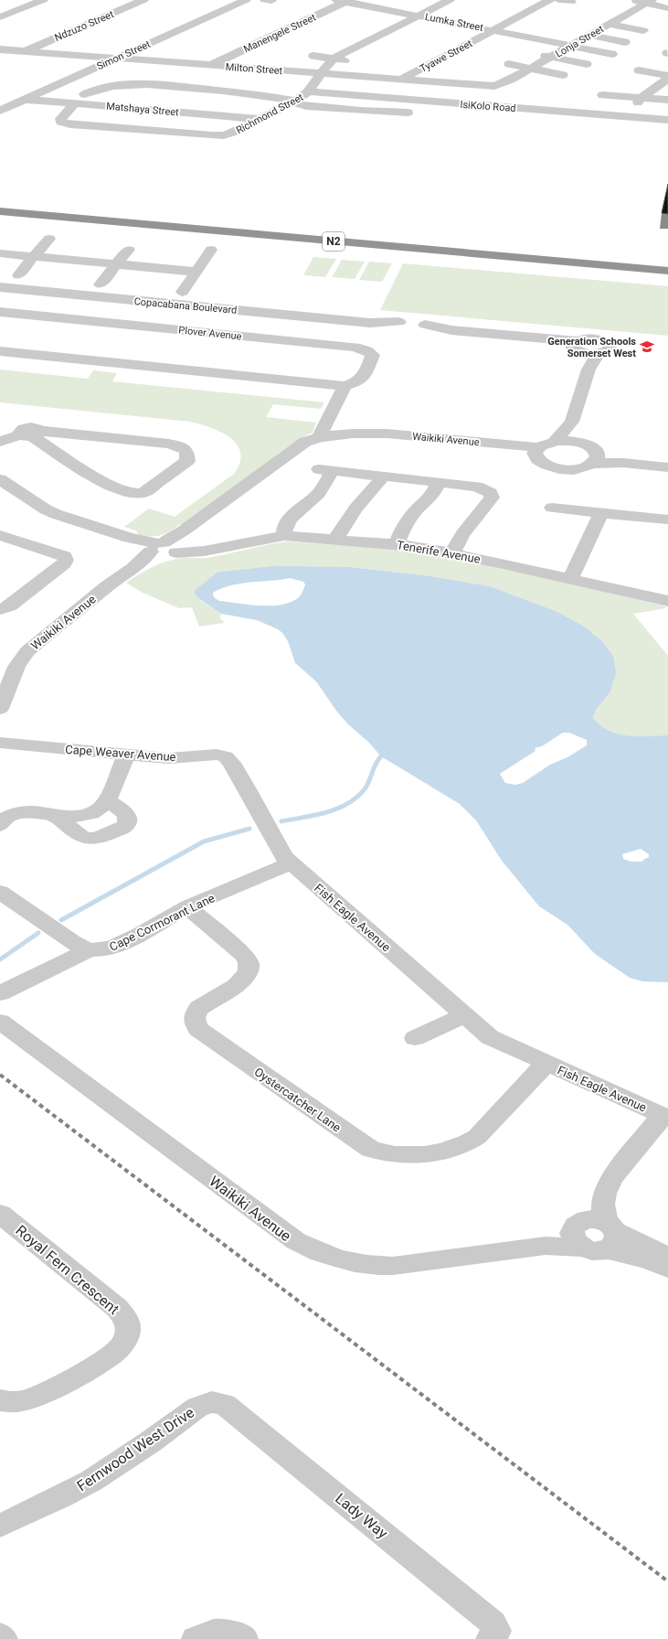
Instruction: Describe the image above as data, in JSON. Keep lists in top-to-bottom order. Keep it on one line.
{"streets":{"highway":["N2"],"street":["Lumka Street","Ndzuzo Street","Manengele Street","Lonja Street","Simon Street","Tyawe Street","Milton Street","IsiKolo Road","Matshaya Street","Richmond Street","Copacabana Boulevard","Plover Avenue","Waikiki Avenue","Tenerife Avenue","Cape Weaver Avenue","Fish Eagle Avenue","Cape Cormorant Lane","Oystercatcher Lane","Royal Fern Crescent","Fernwood West Drive","Lady Way"]},"crossings":[["Lumka Street","Manengele Street"],["Lumka Street","Lonja Street"],["Lumka Street","Tyawe Street"],["Lumka Street","Richmond Street"],["Ndzuzo Street","Milton Street"],["Manengele Street","Milton Street"],["Lonja Street","Milton Street"],["Simon Street","Milton Street"],["Simon Street","Matshaya Street"],["Tyawe Street","Milton Street"],["Milton Street","Richmond Street"],["IsiKolo Road","Richmond Street"],["Matshaya Street","Richmond Street"],["Waikiki Avenue","Tenerife Avenue"],["Waikiki Avenue","Fish Eagle Avenue"],["Cape Weaver Avenue","Fish Eagle Avenue"],["Cape Weaver Avenue","Cape Cormorant Lane"],["Fish Eagle Avenue","Cape Cormorant Lane"],["Fish Eagle Avenue","Oystercatcher Lane"],["Cape Cormorant Lane","Oystercatcher Lane"],["Fernwood West Drive","Lady Way"]],"places":{"school or university":["Generation Schools Somerset West"]}}
